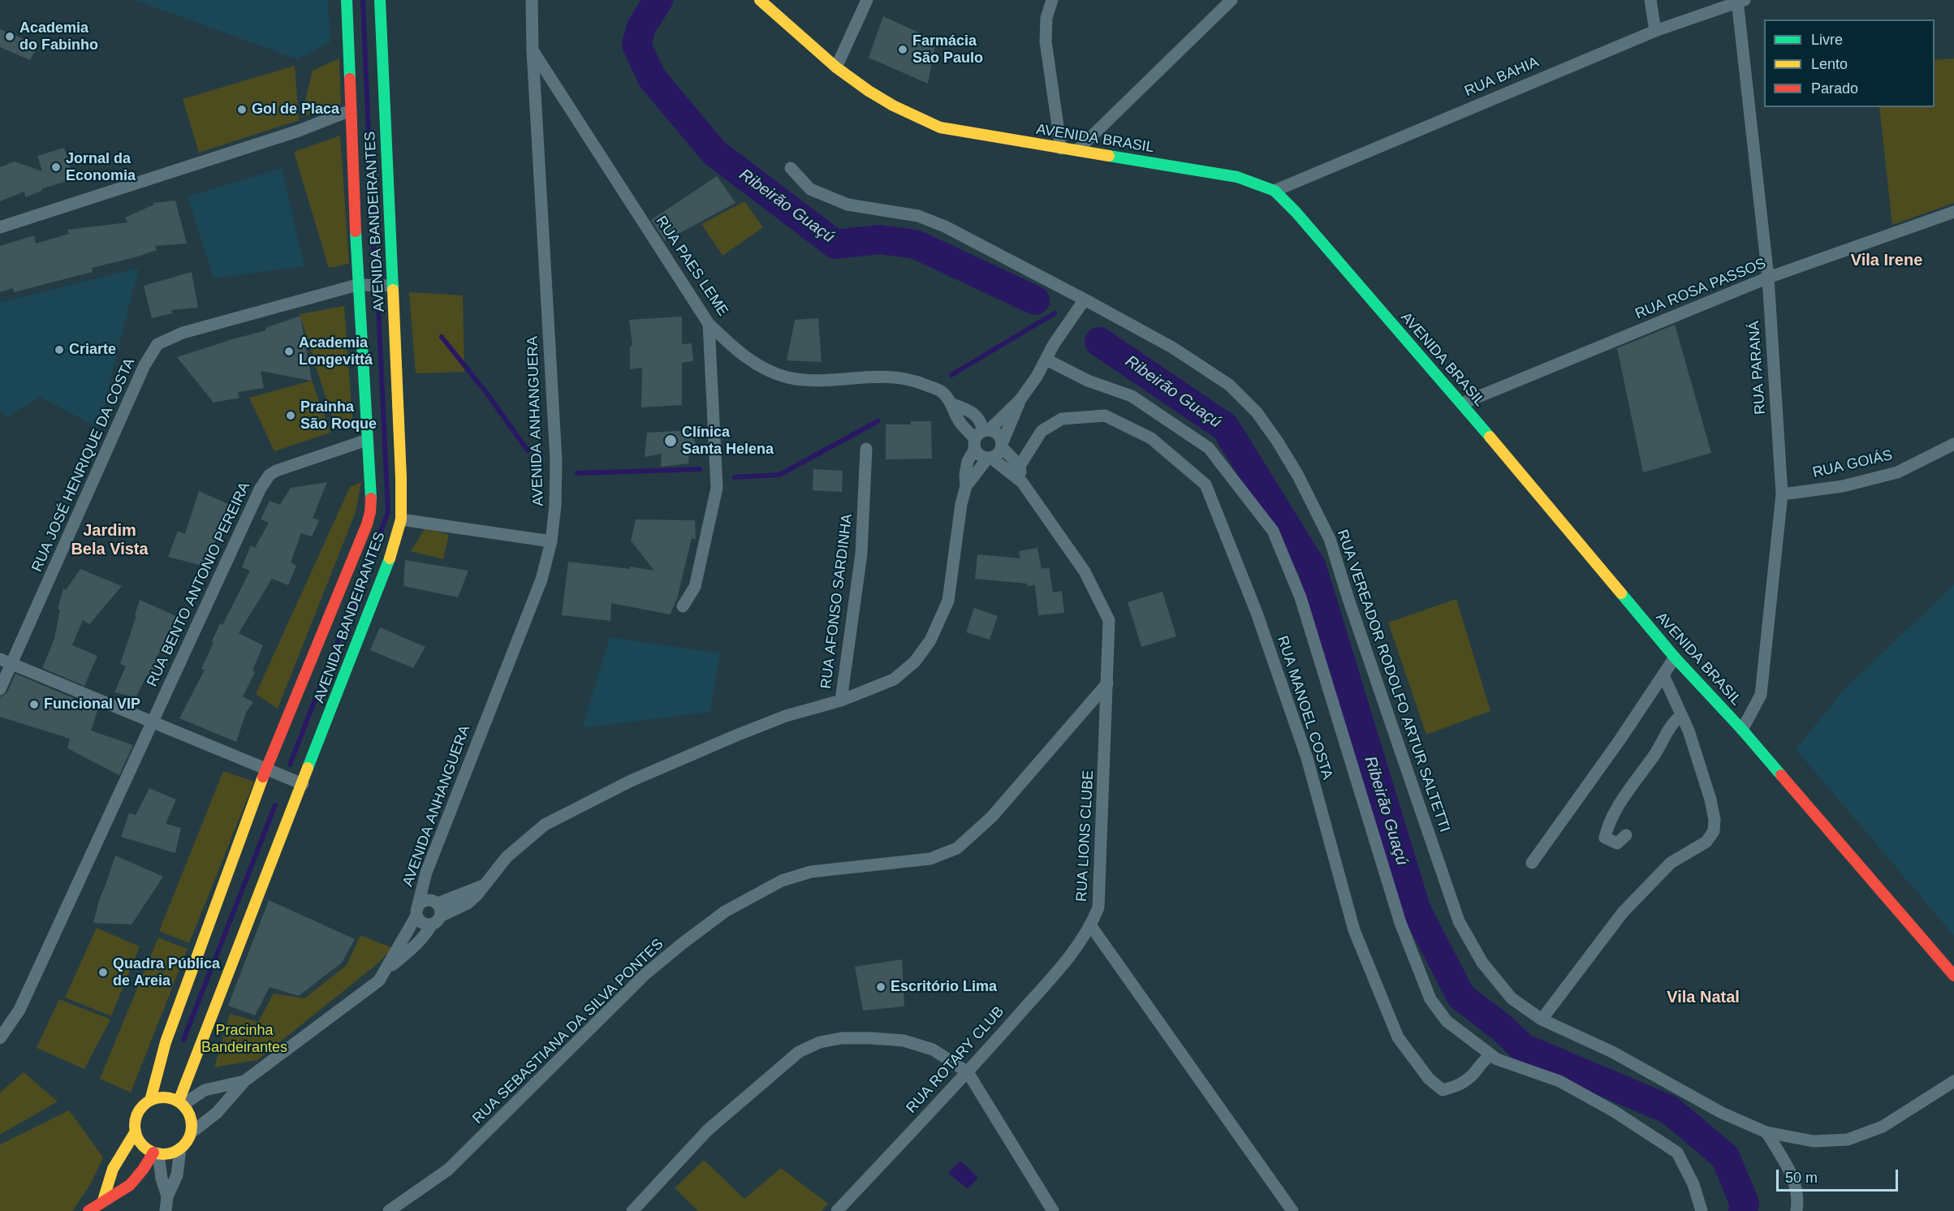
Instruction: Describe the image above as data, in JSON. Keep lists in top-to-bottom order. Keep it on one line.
{"streets":{"street":["RUA BAHIA","AVENIDA BRASIL","AVENIDA BANDEIRANTES","RUA PAES LEME","RUA ROSA PASSOS","RUA PARANÁ","AVENIDA ANHANGUERA","RUA GOIÁS","RUA JOSÉ HENRIQUE DA COSTA","RUA BENTO ANTONIO PEREIRA","RUA AFONSO SARDINHA","RUA VEREADOR RODOLFO ARTUR SALTETTI","RUA MANOEL COSTA","RUA LIONS CLUBE","RUA SEBASTIANA DA SILVA PONTES","RUA ROTARY CLUB"]},"crossings":[["RUA BAHIA","AVENIDA BRASIL"],["RUA BAHIA","RUA PARANÁ"],["AVENIDA BRASIL","RUA ROSA PASSOS"],["AVENIDA BRASIL","RUA PARANÁ"],["AVENIDA BANDEIRANTES","RUA JOSÉ HENRIQUE DA COSTA"],["AVENIDA BANDEIRANTES","RUA BENTO ANTONIO PEREIRA"],["RUA PAES LEME","AVENIDA ANHANGUERA"],["RUA PAES LEME","RUA LIONS CLUBE"],["RUA ROSA PASSOS","RUA PARANÁ"],["RUA PARANÁ","RUA GOIÁS"],["RUA MANOEL COSTA","RUA LIONS CLUBE"],["RUA LIONS CLUBE","RUA SEBASTIANA DA SILVA PONTES"],["RUA LIONS CLUBE","RUA ROTARY CLUB"]],"districts":["Vila Irene","Jardim Bela Vista","Vila Natal"],"water":["Ribeirão Guaçú"],"parks":["Pracinha Bandeirantes"],"places":["Academia do Fabinho","Farmácia São Paulo","Gol de Placa","Jornal da Economia","Criarte","Academia Longevittá","Prainha São Roque","Clínica Santa Helena","Funcional VIP","Quadra Pública de Areia","Escritório Lima"],"legend":["Livre","Lento","Parado"],"scale_bar":"50 m"}
